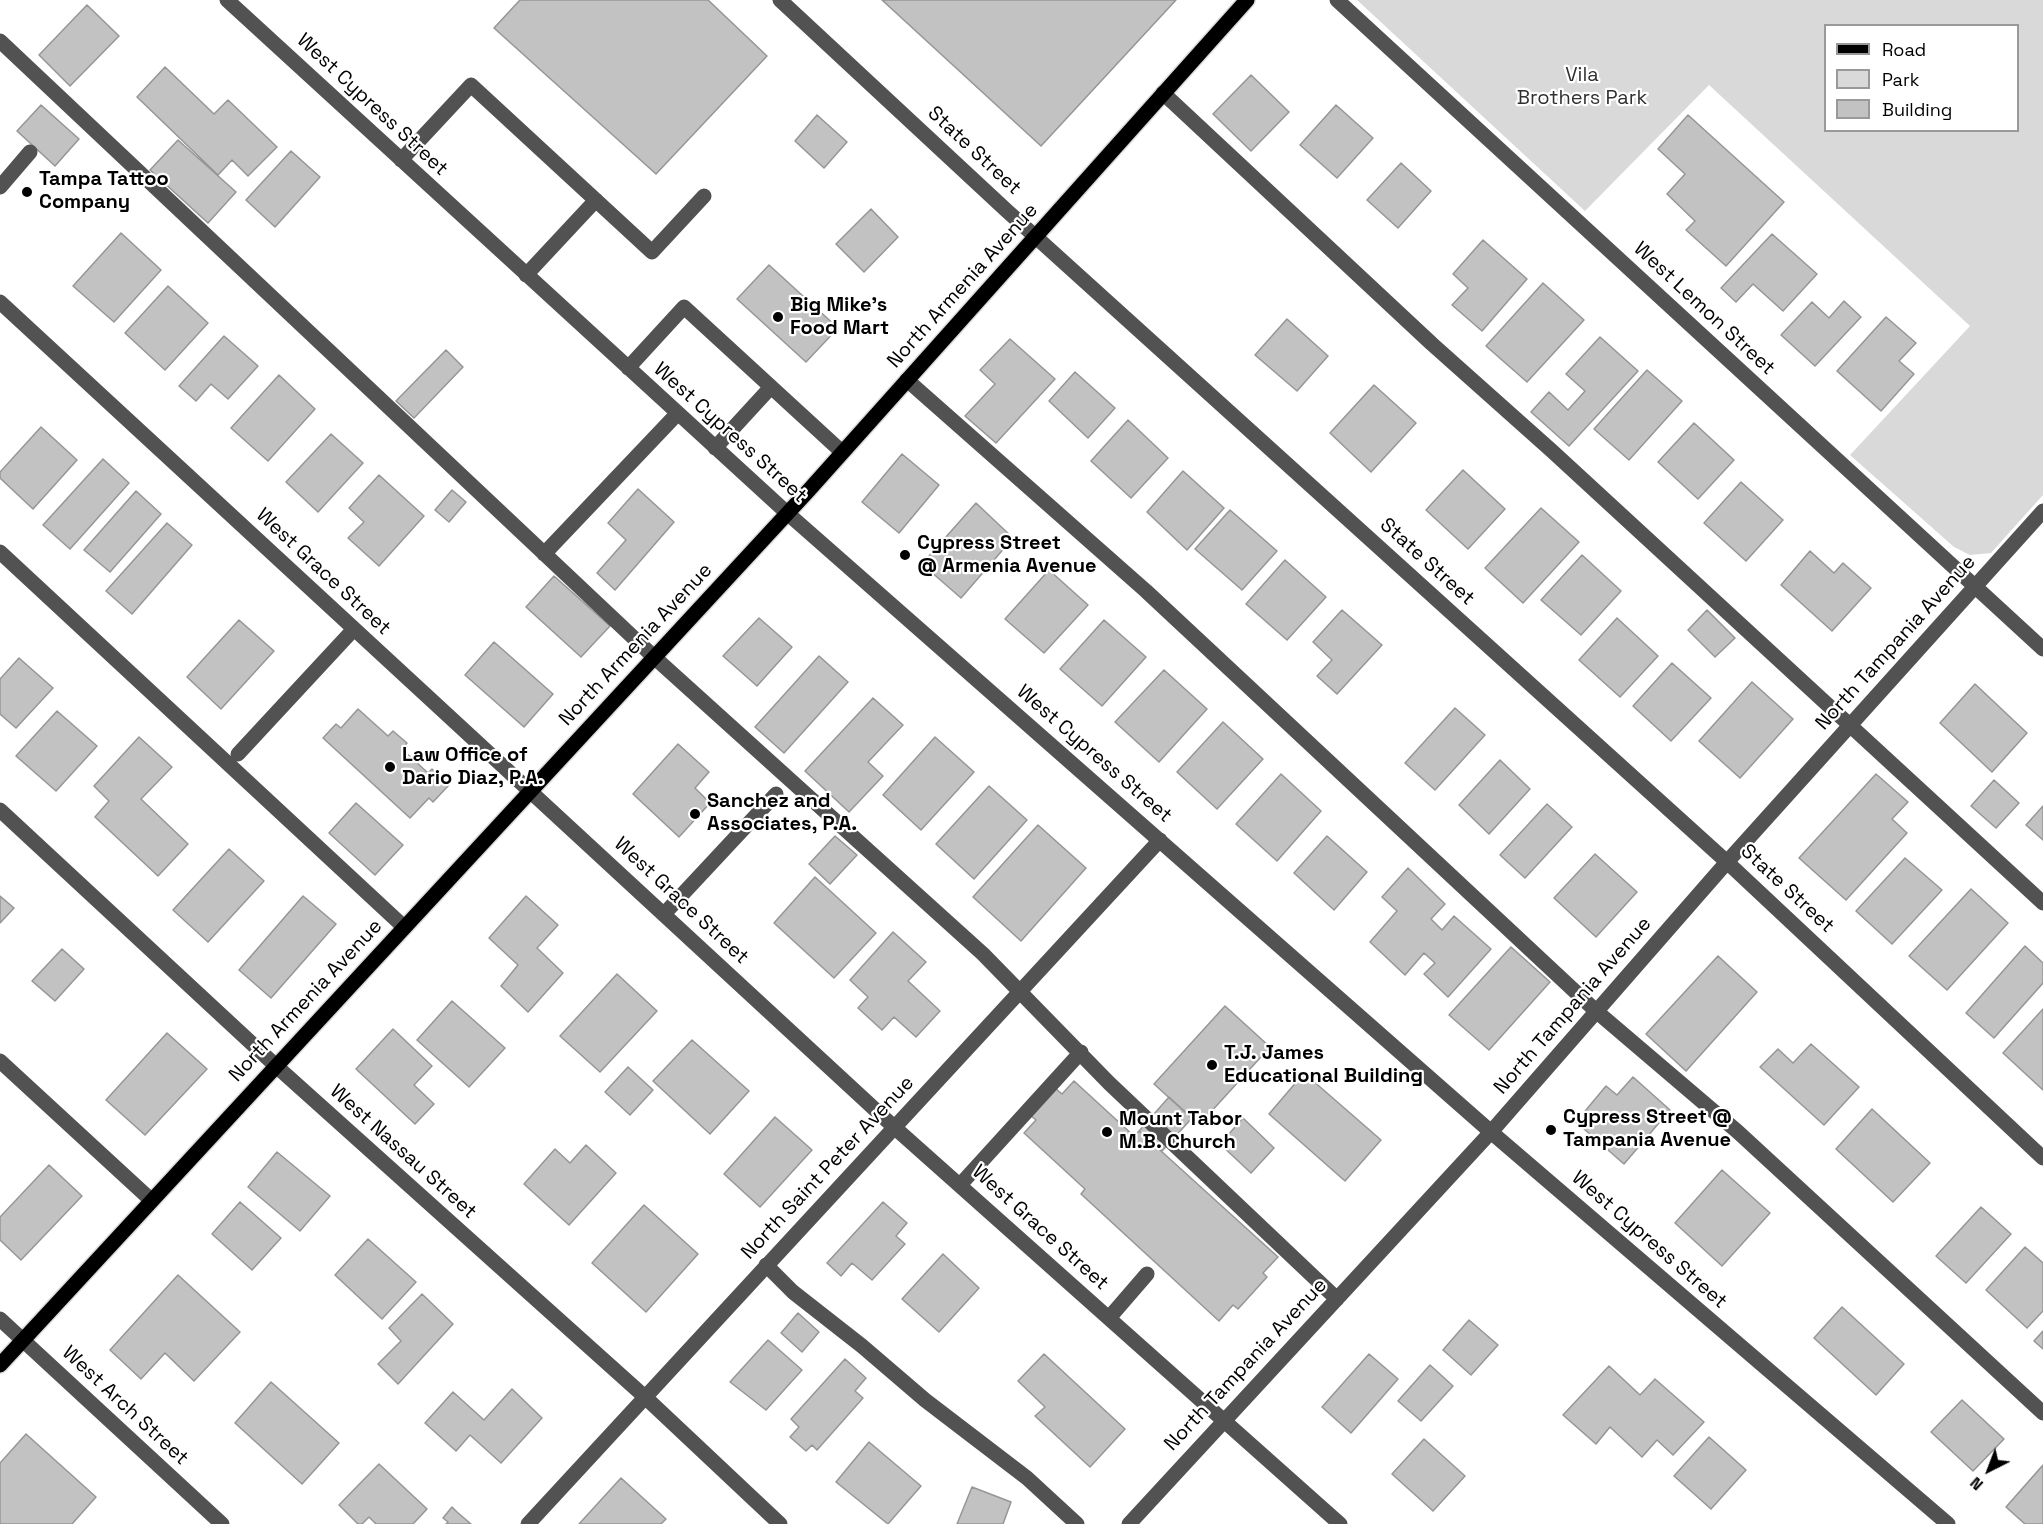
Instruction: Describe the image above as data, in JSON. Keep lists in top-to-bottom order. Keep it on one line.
{"streets":{"main road":["North Armenia Avenue"],"street":["West Cypress Street","State Street","West Lemon Street","West Grace Street","North Tampania Avenue","West Nassau Street","North Saint Peter Avenue","West Arch Street"]},"crossings":[["West Cypress Street","North Armenia Avenue"],["West Cypress Street","North Tampania Avenue"],["West Cypress Street","North Saint Peter Avenue"],["State Street","North Armenia Avenue"],["State Street","North Tampania Avenue"],["North Armenia Avenue","West Grace Street"],["North Armenia Avenue","West Nassau Street"],["North Armenia Avenue","West Arch Street"],["West Lemon Street","North Tampania Avenue"],["West Grace Street","North Tampania Avenue"],["West Grace Street","North Saint Peter Avenue"],["West Nassau Street","North Saint Peter Avenue"]],"parks":["Vila Brothers Park"],"places":["Tampa Tattoo Company","Big Mike's Food Mart","Cypress Street @ Armenia Avenue","Law Office of Dario Diaz, P.A.","Sanchez and Associates, P.A.","T.J. James Educational Building","Cypress Street @ Tampania Avenue","Mount Tabor M.B. Church"],"legend":["Road","Park","Building"],"north":"bottom left"}
